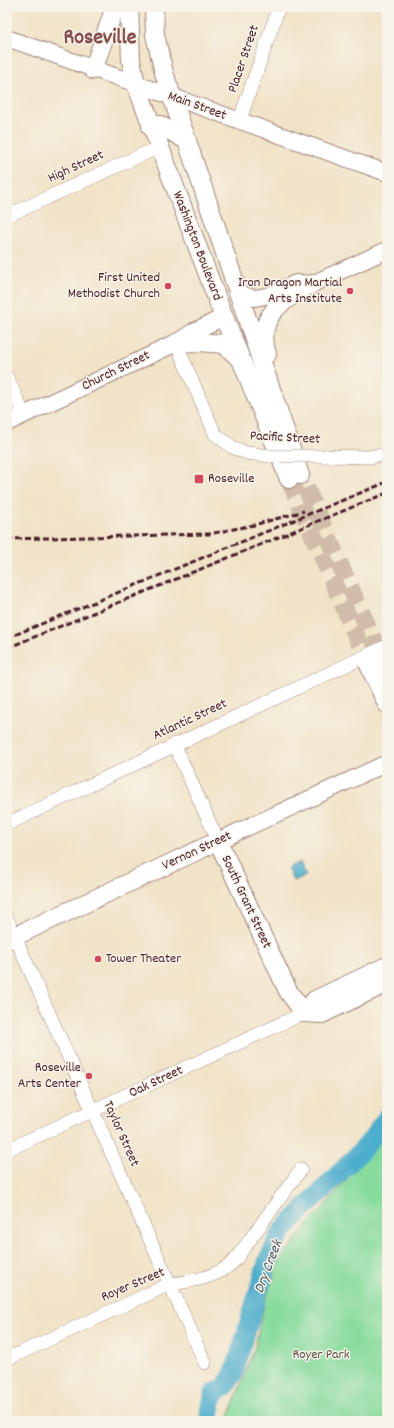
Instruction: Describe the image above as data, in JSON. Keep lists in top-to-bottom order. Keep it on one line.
{"streets":{"main road":["Washington Boulevard","Vernon Street","South Grant Street","Oak Street"],"street":["Placer Street","Main Street","High Street","Church Street","Pacific Street","Atlantic Street","Taylor Street","Royer Street"]},"crossings":[["Placer Street","Main Street"],["Main Street","Washington Boulevard"],["High Street","Washington Boulevard"],["Washington Boulevard","Church Street"],["Church Street","Pacific Street"],["Atlantic Street","South Grant Street"],["Vernon Street","South Grant Street"],["Vernon Street","Taylor Street"],["South Grant Street","Oak Street"],["Oak Street","Taylor Street"],["Taylor Street","Royer Street"]],"districts":["Roseville"],"water":["Dry Creek"],"parks":["Royer Park"],"places":{"other":["First United Methodist Church","Iron Dragon Martial Arts Institute","Tower Theater","Roseville Arts Center"],"transit":["Roseville"]}}
